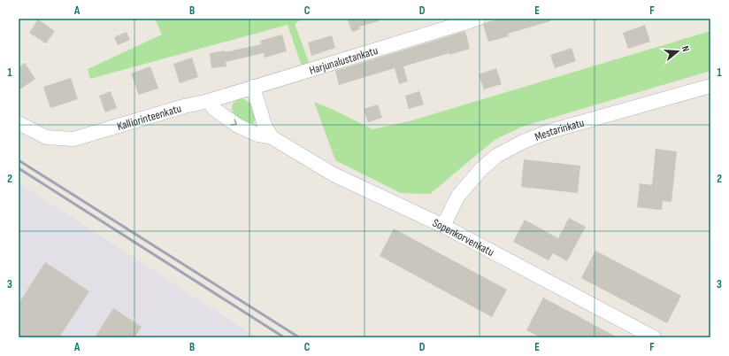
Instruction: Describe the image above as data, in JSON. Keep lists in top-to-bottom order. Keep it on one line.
{"streets":{"street":["Harjunalustankatu","Kalliorinteenkatu","Mestarinkatu","Sopenkorvenkatu"]},"crossings":[["Harjunalustankatu","Kalliorinteenkatu"],["Mestarinkatu","Sopenkorvenkatu"]],"north":"right","grid":{"columns":["A","B","C","D","E","F"],"rows":["1","2","3"]}}
